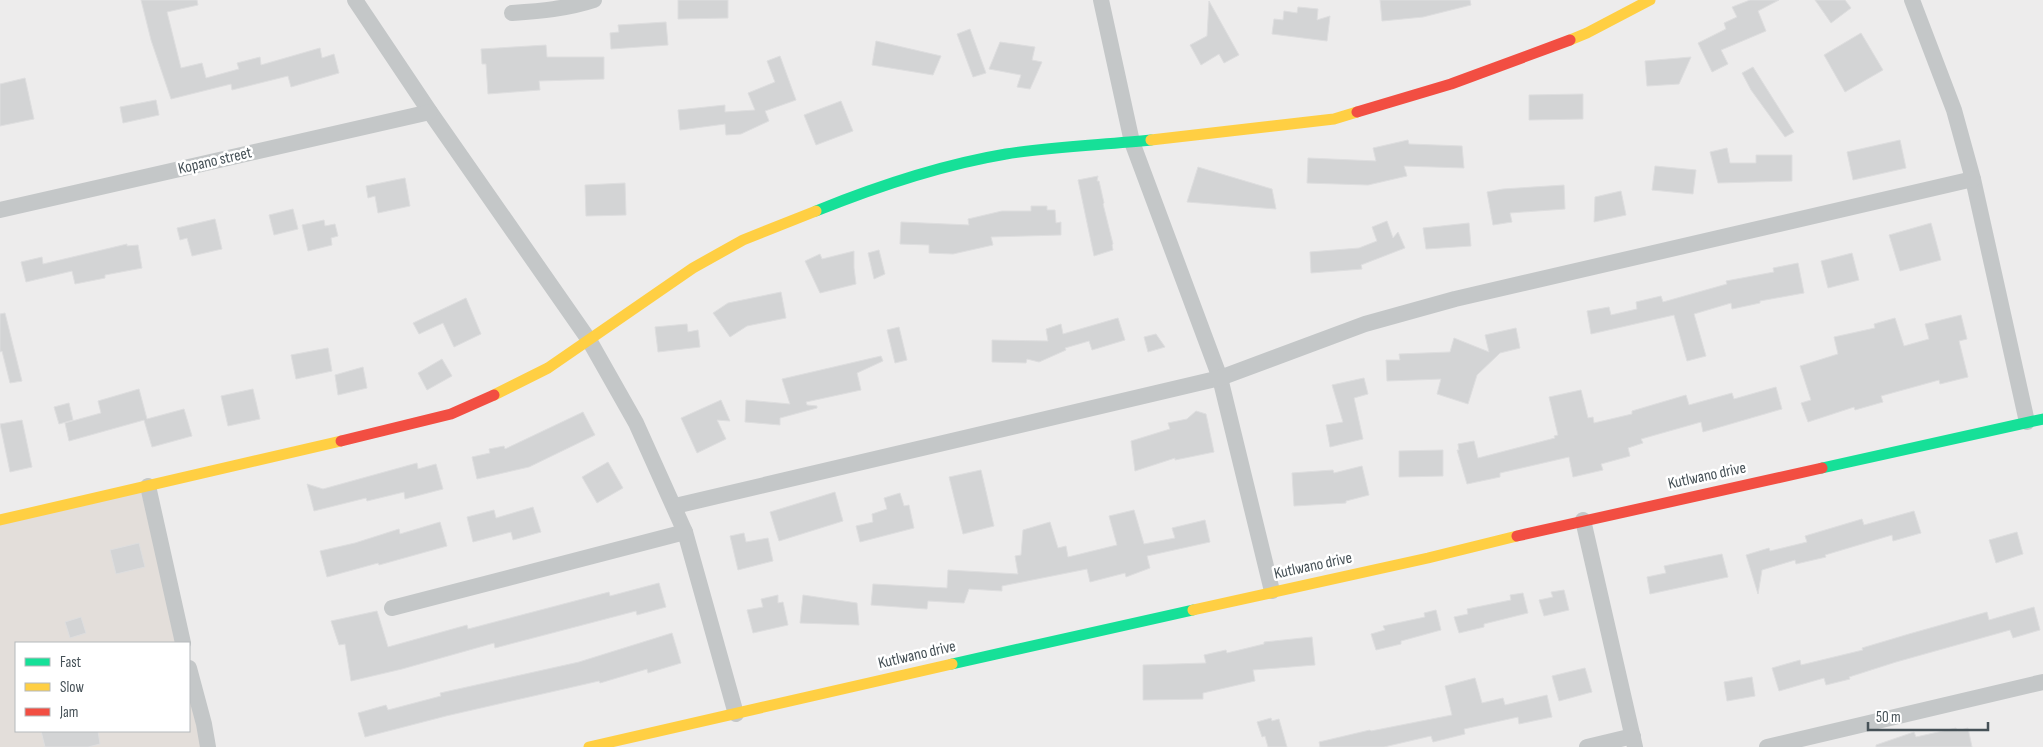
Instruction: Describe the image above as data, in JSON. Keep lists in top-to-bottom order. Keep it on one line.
{"streets":{"street":["Kopano street","Kutlwano drive"]},"legend":["Fast","Slow","Jam"],"scale_bar":"50 m"}
